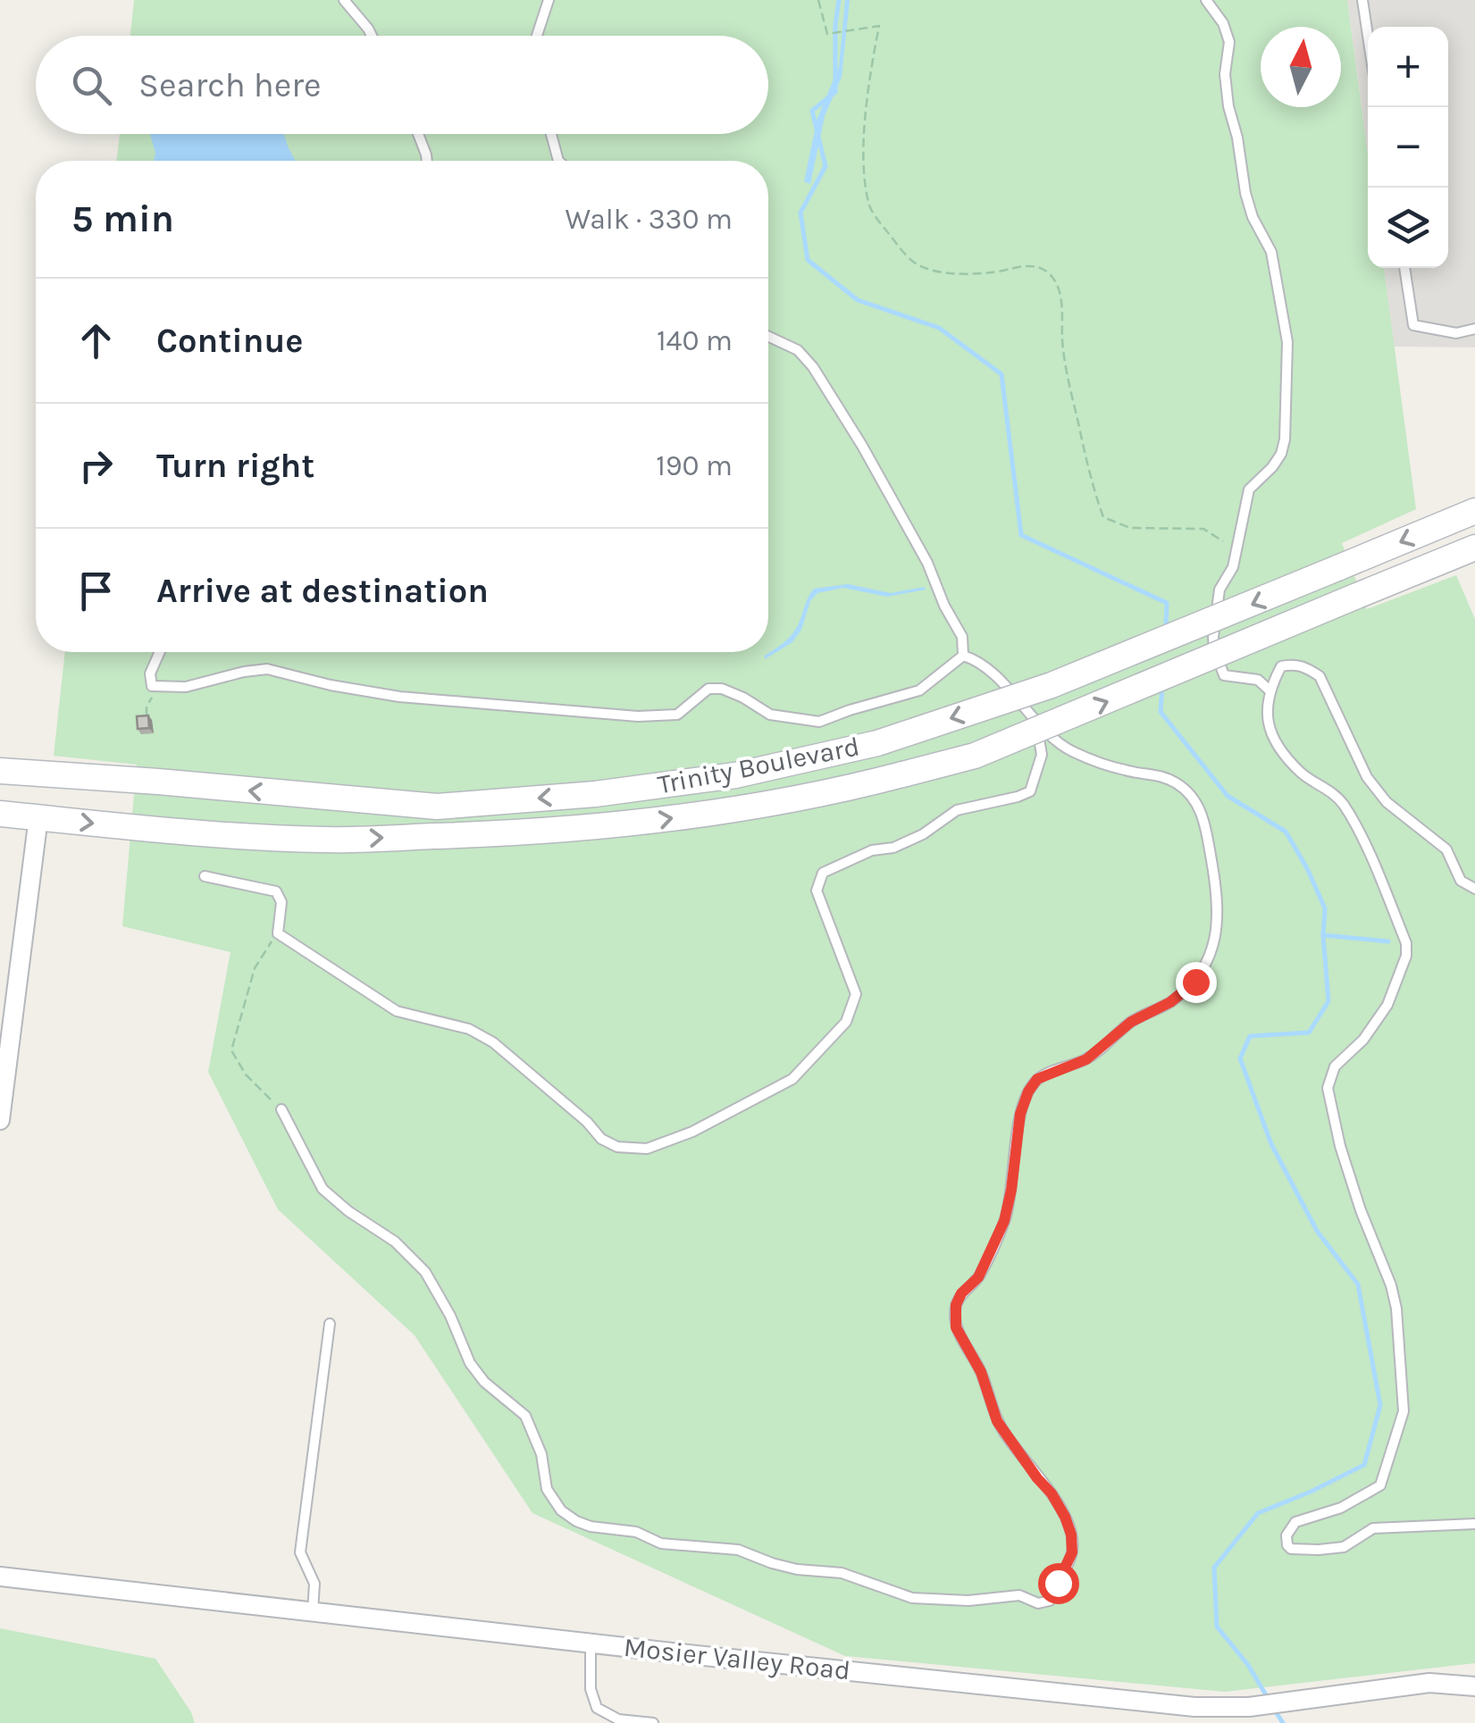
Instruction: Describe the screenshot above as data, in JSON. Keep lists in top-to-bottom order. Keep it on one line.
{"streets":{"main road":["Trinity Boulevard"],"street":["Mosier Valley Road"]},"north":"top","page":{"map_buttons":["+","−"],"search":"Search here","heading":["5 min","Walk · 330 m"],"list":[["Continue","140 m"],["Turn right","190 m"],"Arrive at destination"]}}
